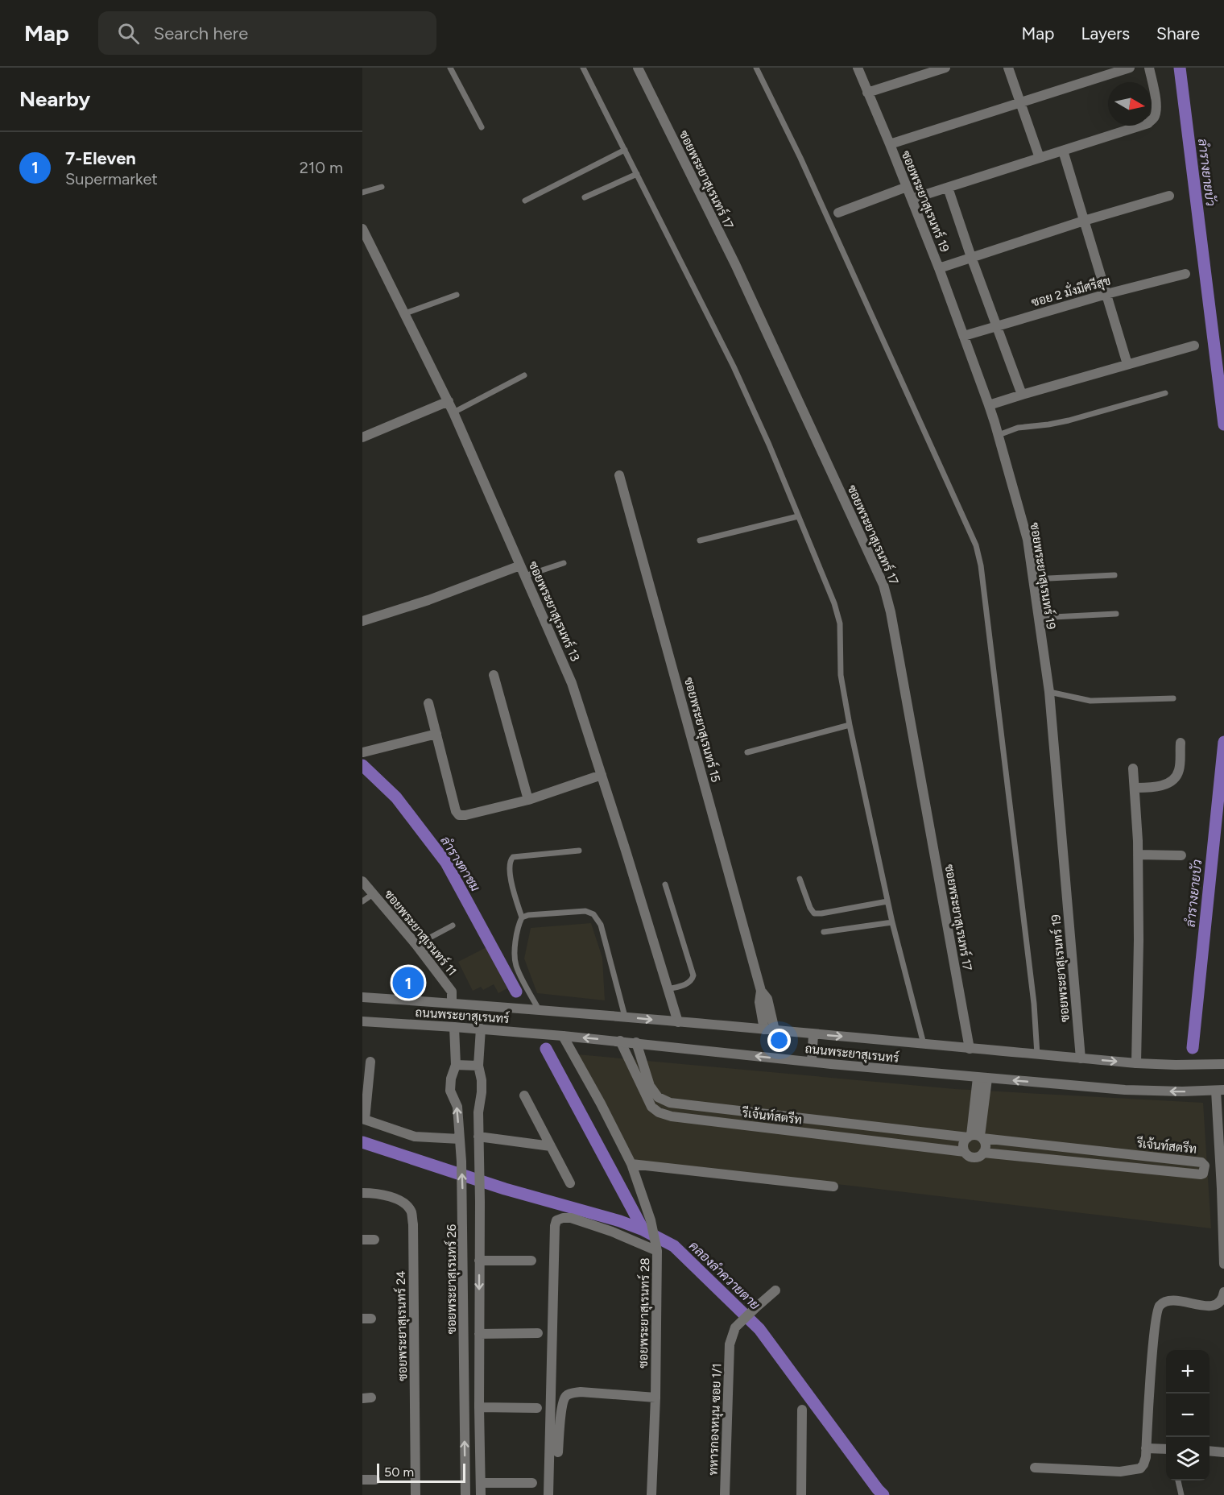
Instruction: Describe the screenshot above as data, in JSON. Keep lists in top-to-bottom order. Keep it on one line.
{"streets":{"street":["ซอยพระยาสุเรนทร์ 17","ซอยพระยาสุเรนทร์ 19","ซอย 2 มั่งมีศรีสุข","ซอยพระยาสุเรนทร์ 13","ซอยพระยาสุเรนทร์ 15","ซอยพระยาสุเรนทร์ 11","ถนนพระยาสุเรนทร์","รีเจ้นท์สตรีท","ซอยพระยาสุเรนทร์ 26","ซอยพระยาสุเรนทร์ 28","ซอยพระยาสุเรนทร์ 24","ทหารกองหนุน ซอย 1/1"]},"crossings":[["ซอยพระยาสุเรนทร์ 17","ถนนพระยาสุเรนทร์"],["ซอยพระยาสุเรนทร์ 19","ซอย 2 มั่งมีศรีสุข"],["ซอยพระยาสุเรนทร์ 19","ถนนพระยาสุเรนทร์"],["ซอยพระยาสุเรนทร์ 13","ถนนพระยาสุเรนทร์"],["ซอยพระยาสุเรนทร์ 15","ถนนพระยาสุเรนทร์"],["ซอยพระยาสุเรนทร์ 11","ถนนพระยาสุเรนทร์"],["ถนนพระยาสุเรนทร์","รีเจ้นท์สตรีท"],["ถนนพระยาสุเรนทร์","ซอยพระยาสุเรนทร์ 26"],["ถนนพระยาสุเรนทร์","ซอยพระยาสุเรนทร์ 28"]],"water":["ลำรางยายบัว","ลำรางตาชม","คลองลำควายตาย"],"scale_bar":"50 m","north":"right","page":{"header":"Map","search":"Search here","nav":["Map","Layers","Share"],"heading":"Nearby","list":[{"mark":"1","name":"7-Eleven","note":"Supermarket","value":"210 m"}],"pins":"1","map_buttons":["+","−"],"scale":"50 m"}}
